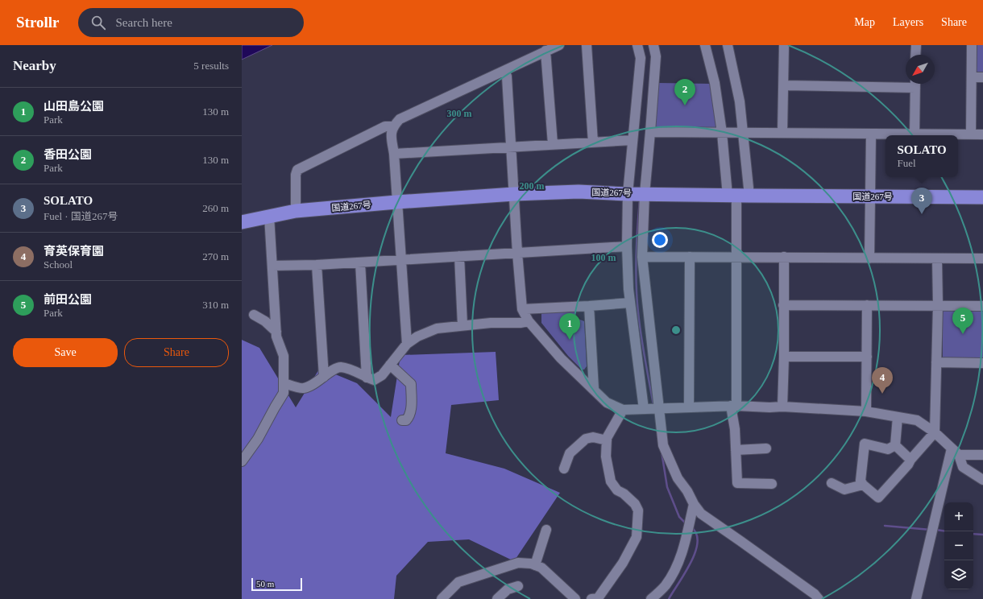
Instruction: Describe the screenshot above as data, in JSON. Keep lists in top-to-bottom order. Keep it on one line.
{"streets":{"highway":["国道267号"]},"scale_bar":"50 m","north":"bottom left","page":{"header":"Strollr","search":"Search here","nav":["Map","Layers","Share"],"heading":["Nearby","5 results"],"pins":["2","3","5","1","4"],"list":[{"mark":"1","name":"山田島公園","note":"Park","value":"130 m"},{"mark":"2","name":"香田公園","note":"Park","value":"130 m"},{"mark":"3","name":"SOLATO","note":"Fuel · 国道267号","value":"260 m"},{"mark":"4","name":"育英保育園","note":"School","value":"270 m"},{"mark":"5","name":"前田公園","note":"Park","value":"310 m"}],"popup":["SOLATO","Fuel"],"buttons":["Save","Share"],"map_buttons":["+","−"],"scale":"50 m"},"rings":["300 m","200 m","100 m"]}
